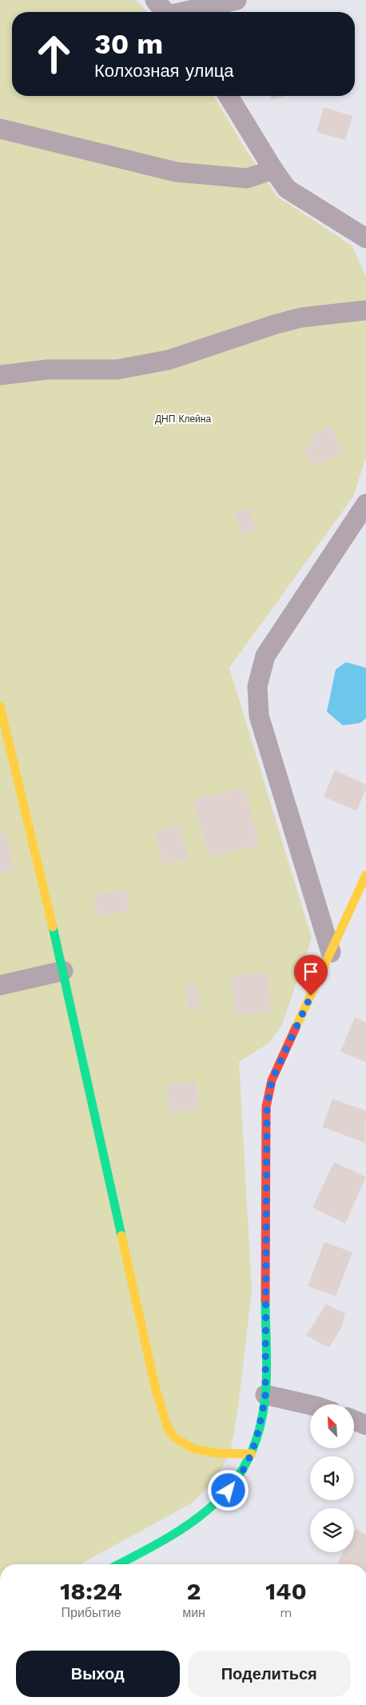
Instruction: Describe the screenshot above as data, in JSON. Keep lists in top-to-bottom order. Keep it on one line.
{"parks":["ДНП Клейна"],"north":"top left","page":{"turn":["30 m","Колхозная улица"],"eta":["18:24","Прибытие","2","мин","140","m"],"buttons":["Выход","Поделиться"]}}
